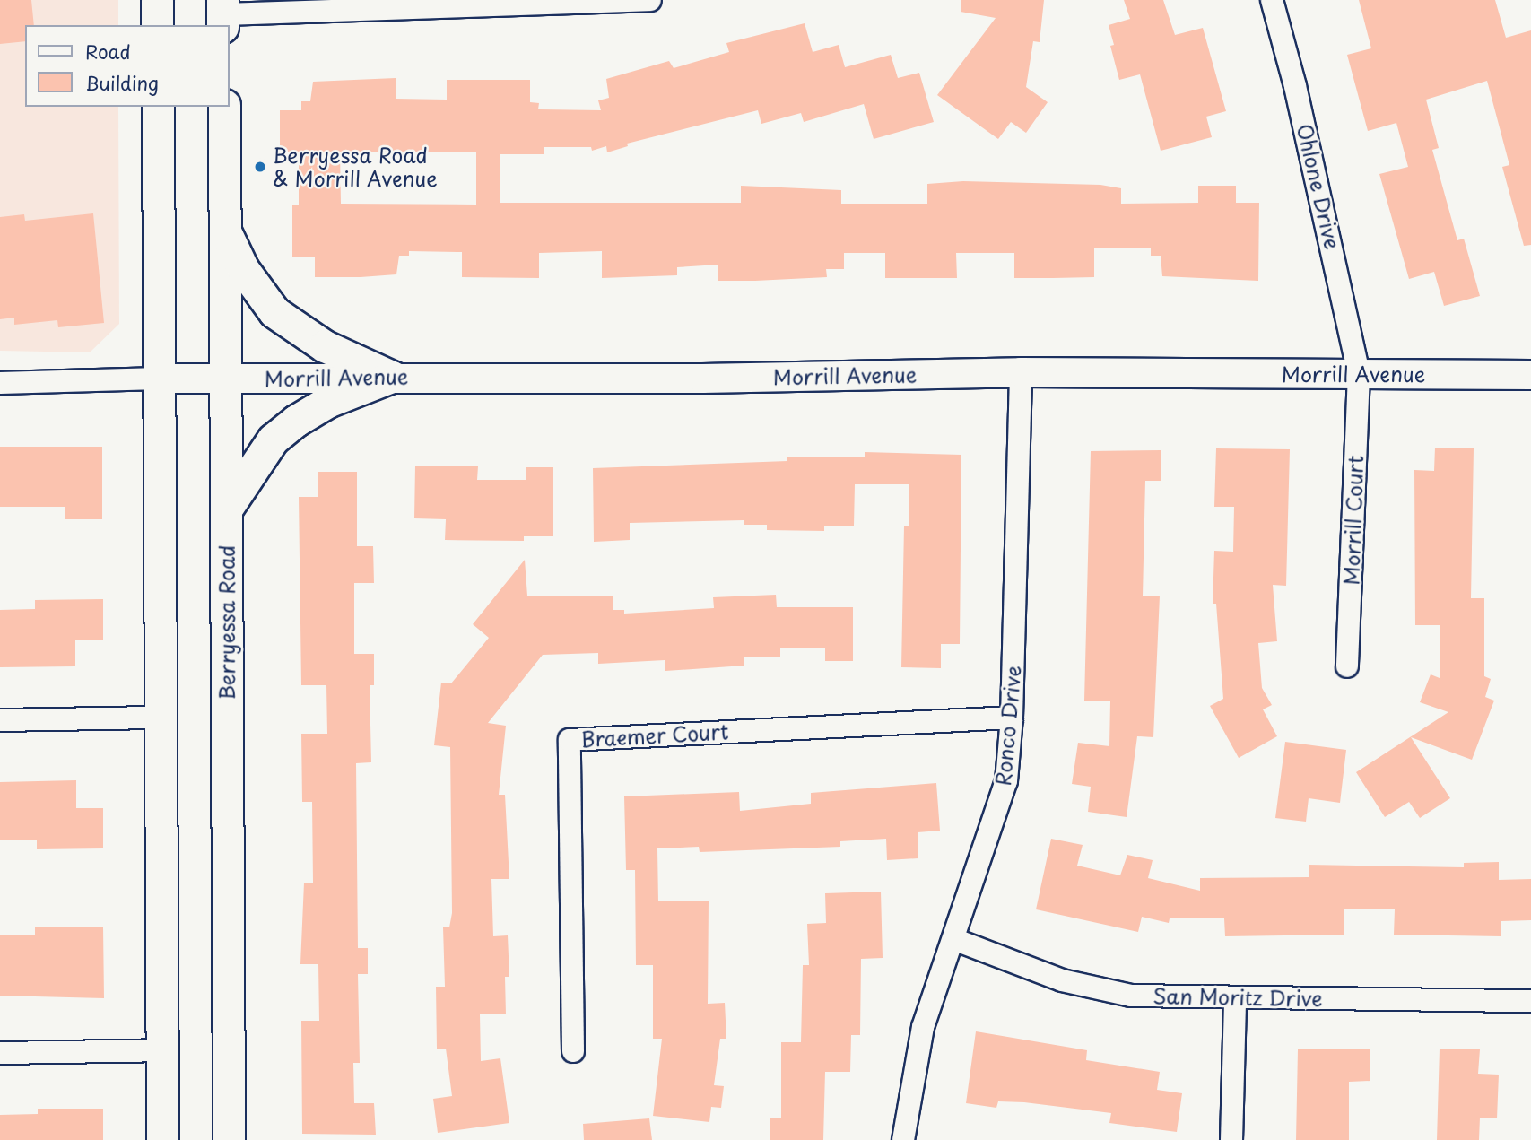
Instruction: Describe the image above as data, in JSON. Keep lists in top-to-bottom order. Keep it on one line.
{"streets":{"main road":["Berryessa Road"],"street":["Ohlone Drive","Morrill Avenue","Morrill Court","Ronco Drive","Braemer Court","San Moritz Drive"]},"crossings":[["Ohlone Drive","Morrill Avenue"],["Ohlone Drive","Morrill Court"],["Morrill Avenue","Morrill Court"],["Morrill Avenue","Berryessa Road"],["Morrill Avenue","Ronco Drive"],["Ronco Drive","Braemer Court"],["Ronco Drive","San Moritz Drive"]],"places":["Berryessa Road & Morrill Avenue"],"legend":["Road","Building"]}
